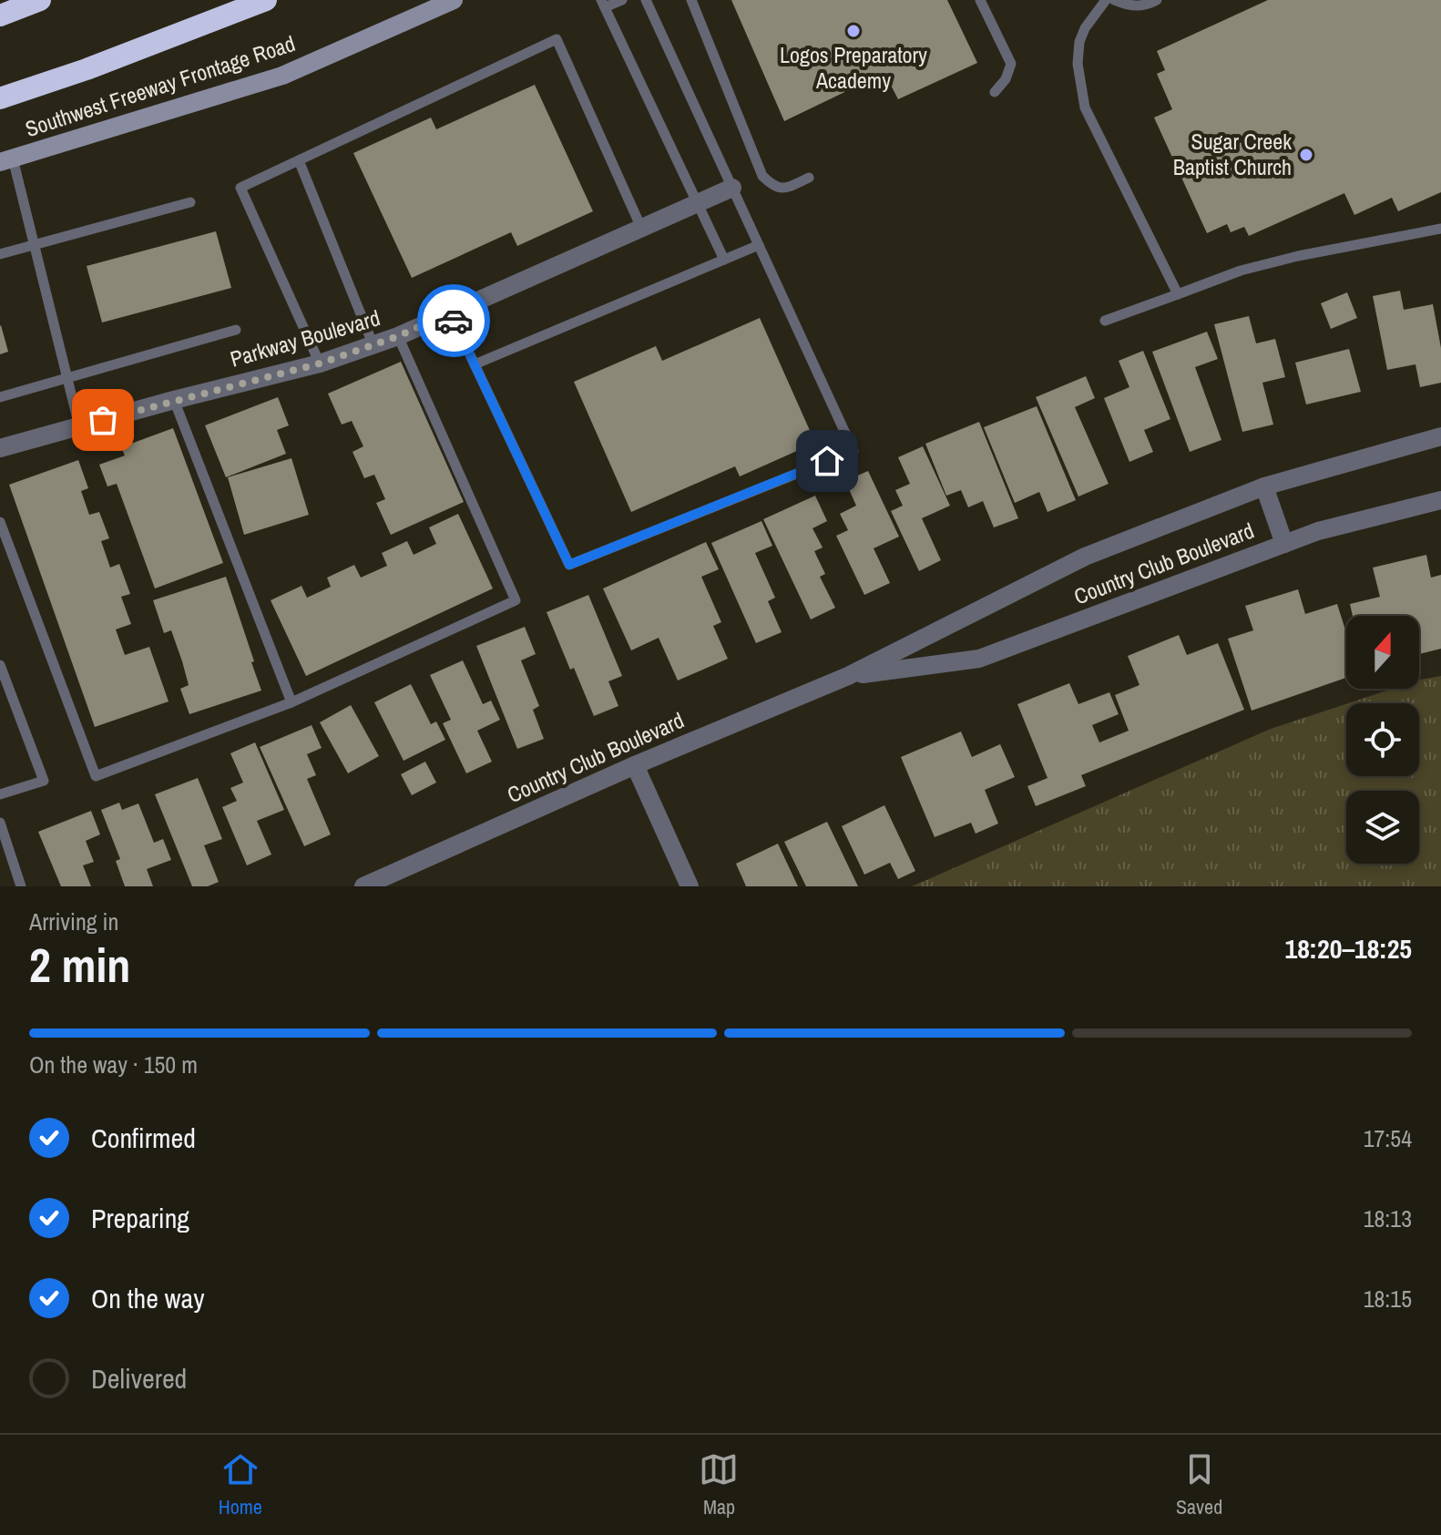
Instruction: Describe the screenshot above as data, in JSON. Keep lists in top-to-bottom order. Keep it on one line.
{"streets":{"main road":["Southwest Freeway Frontage Road"],"street":["Parkway Boulevard","Country Club Boulevard"]},"places":["Logos Preparatory Academy","Sugar Creek Baptist Church"],"north":"top","page":{"heading":["2 min","Arriving in","18:20–18:25"],"bar":"On the way · 150 m","list":[["Confirmed","17:54"],["Preparing","18:13"],["On the way","18:15"],"Delivered"],"tabs":["Home","Map","Saved"]}}
